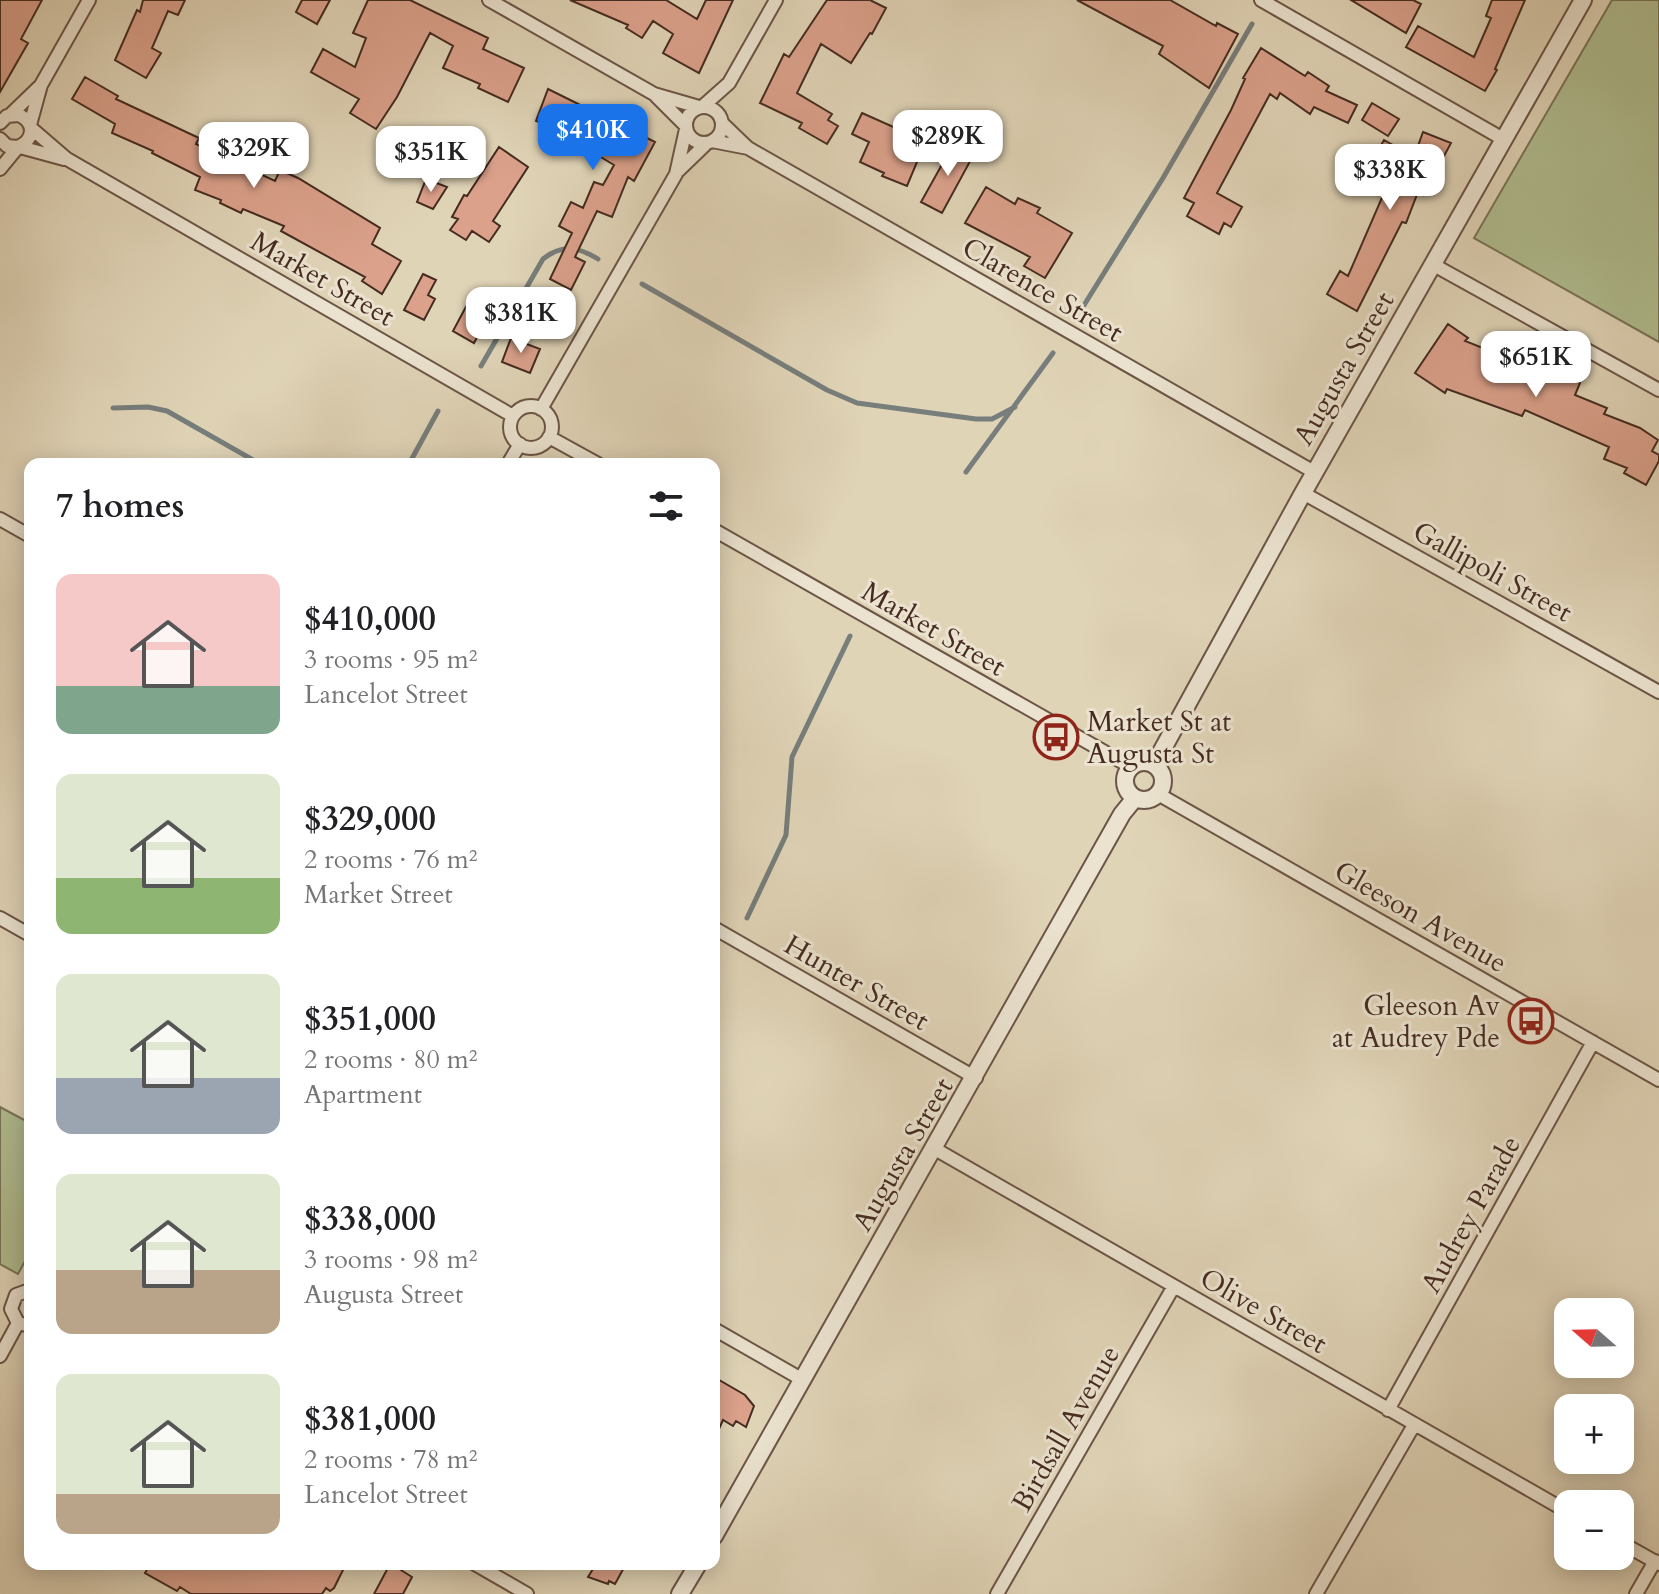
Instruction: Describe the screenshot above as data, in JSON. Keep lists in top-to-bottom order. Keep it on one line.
{"streets":{"street":["Market Street","Clarence Street","Augusta Street","Gallipoli Street","Gleeson Avenue","Hunter Street","Audrey Parade","Olive Street","Birdsall Avenue"]},"crossings":[["Market Street","Augusta Street"],["Market Street","Gleeson Avenue"],["Clarence Street","Augusta Street"],["Augusta Street","Gallipoli Street"],["Augusta Street","Gleeson Avenue"],["Augusta Street","Hunter Street"],["Augusta Street","Olive Street"],["Gleeson Avenue","Audrey Parade"],["Audrey Parade","Olive Street"],["Olive Street","Birdsall Avenue"]],"places":{"bus stop":["Market St at Augusta St","Gleeson Av at Audrey Pde"]},"north":"left","page":{"price":["$410K","$289K","$329K","$351K","$338K","$381K","$651K"],"heading":"7 homes","list":[{"name":"$410,000","note":"3 rooms · 95 m² · Lancelot Street"},{"name":"$329,000","note":"2 rooms · 76 m² · Market Street"},{"name":"$351,000","note":"2 rooms · 80 m² · Apartment"},{"name":"$338,000","note":"3 rooms · 98 m² · Augusta Street"},{"name":"$381,000","note":"2 rooms · 78 m² · Lancelot Street"}],"map_buttons":["+","−"]}}
